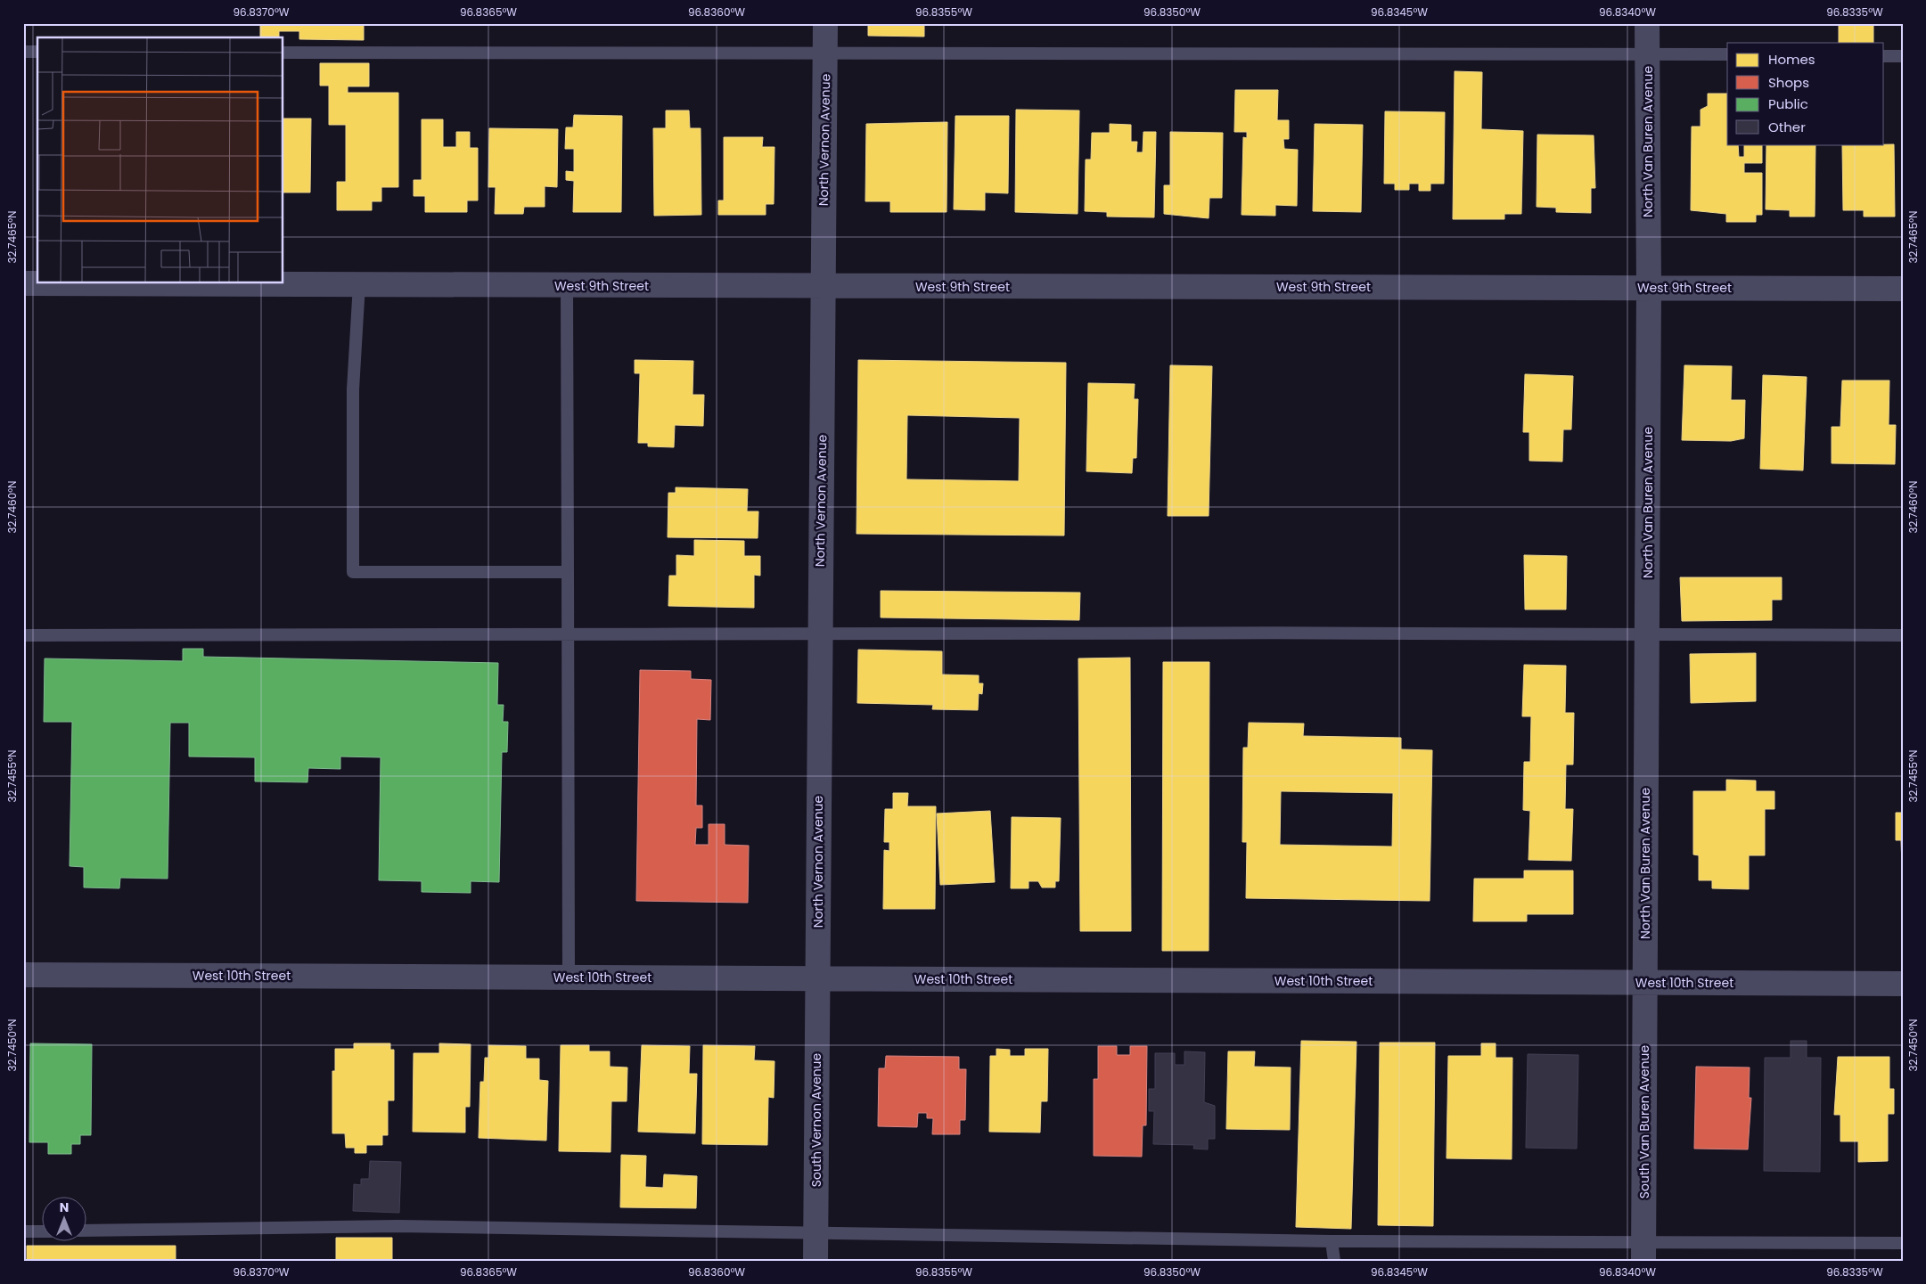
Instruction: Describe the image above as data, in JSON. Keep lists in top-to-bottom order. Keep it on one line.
{"streets":{"street":["North Vernon Avenue","North Van Buren Avenue","West 9th Street","West 10th Street","South Vernon Avenue","South Van Buren Avenue"]},"crossings":[["North Vernon Avenue","West 9th Street"],["North Vernon Avenue","West 10th Street"],["North Vernon Avenue","South Vernon Avenue"],["North Van Buren Avenue","West 9th Street"],["North Van Buren Avenue","West 10th Street"],["North Van Buren Avenue","South Van Buren Avenue"],["West 10th Street","South Vernon Avenue"],["West 10th Street","South Van Buren Avenue"]],"legend":["Homes","Shops","Public","Other"],"north":"top","coordinates":["96.8370°W","96.8365°W","96.8360°W","96.8355°W","96.8350°W","96.8345°W","96.8340°W","96.8335°W","32.7465°N","32.7460°N","32.7455°N","32.7450°N"]}
